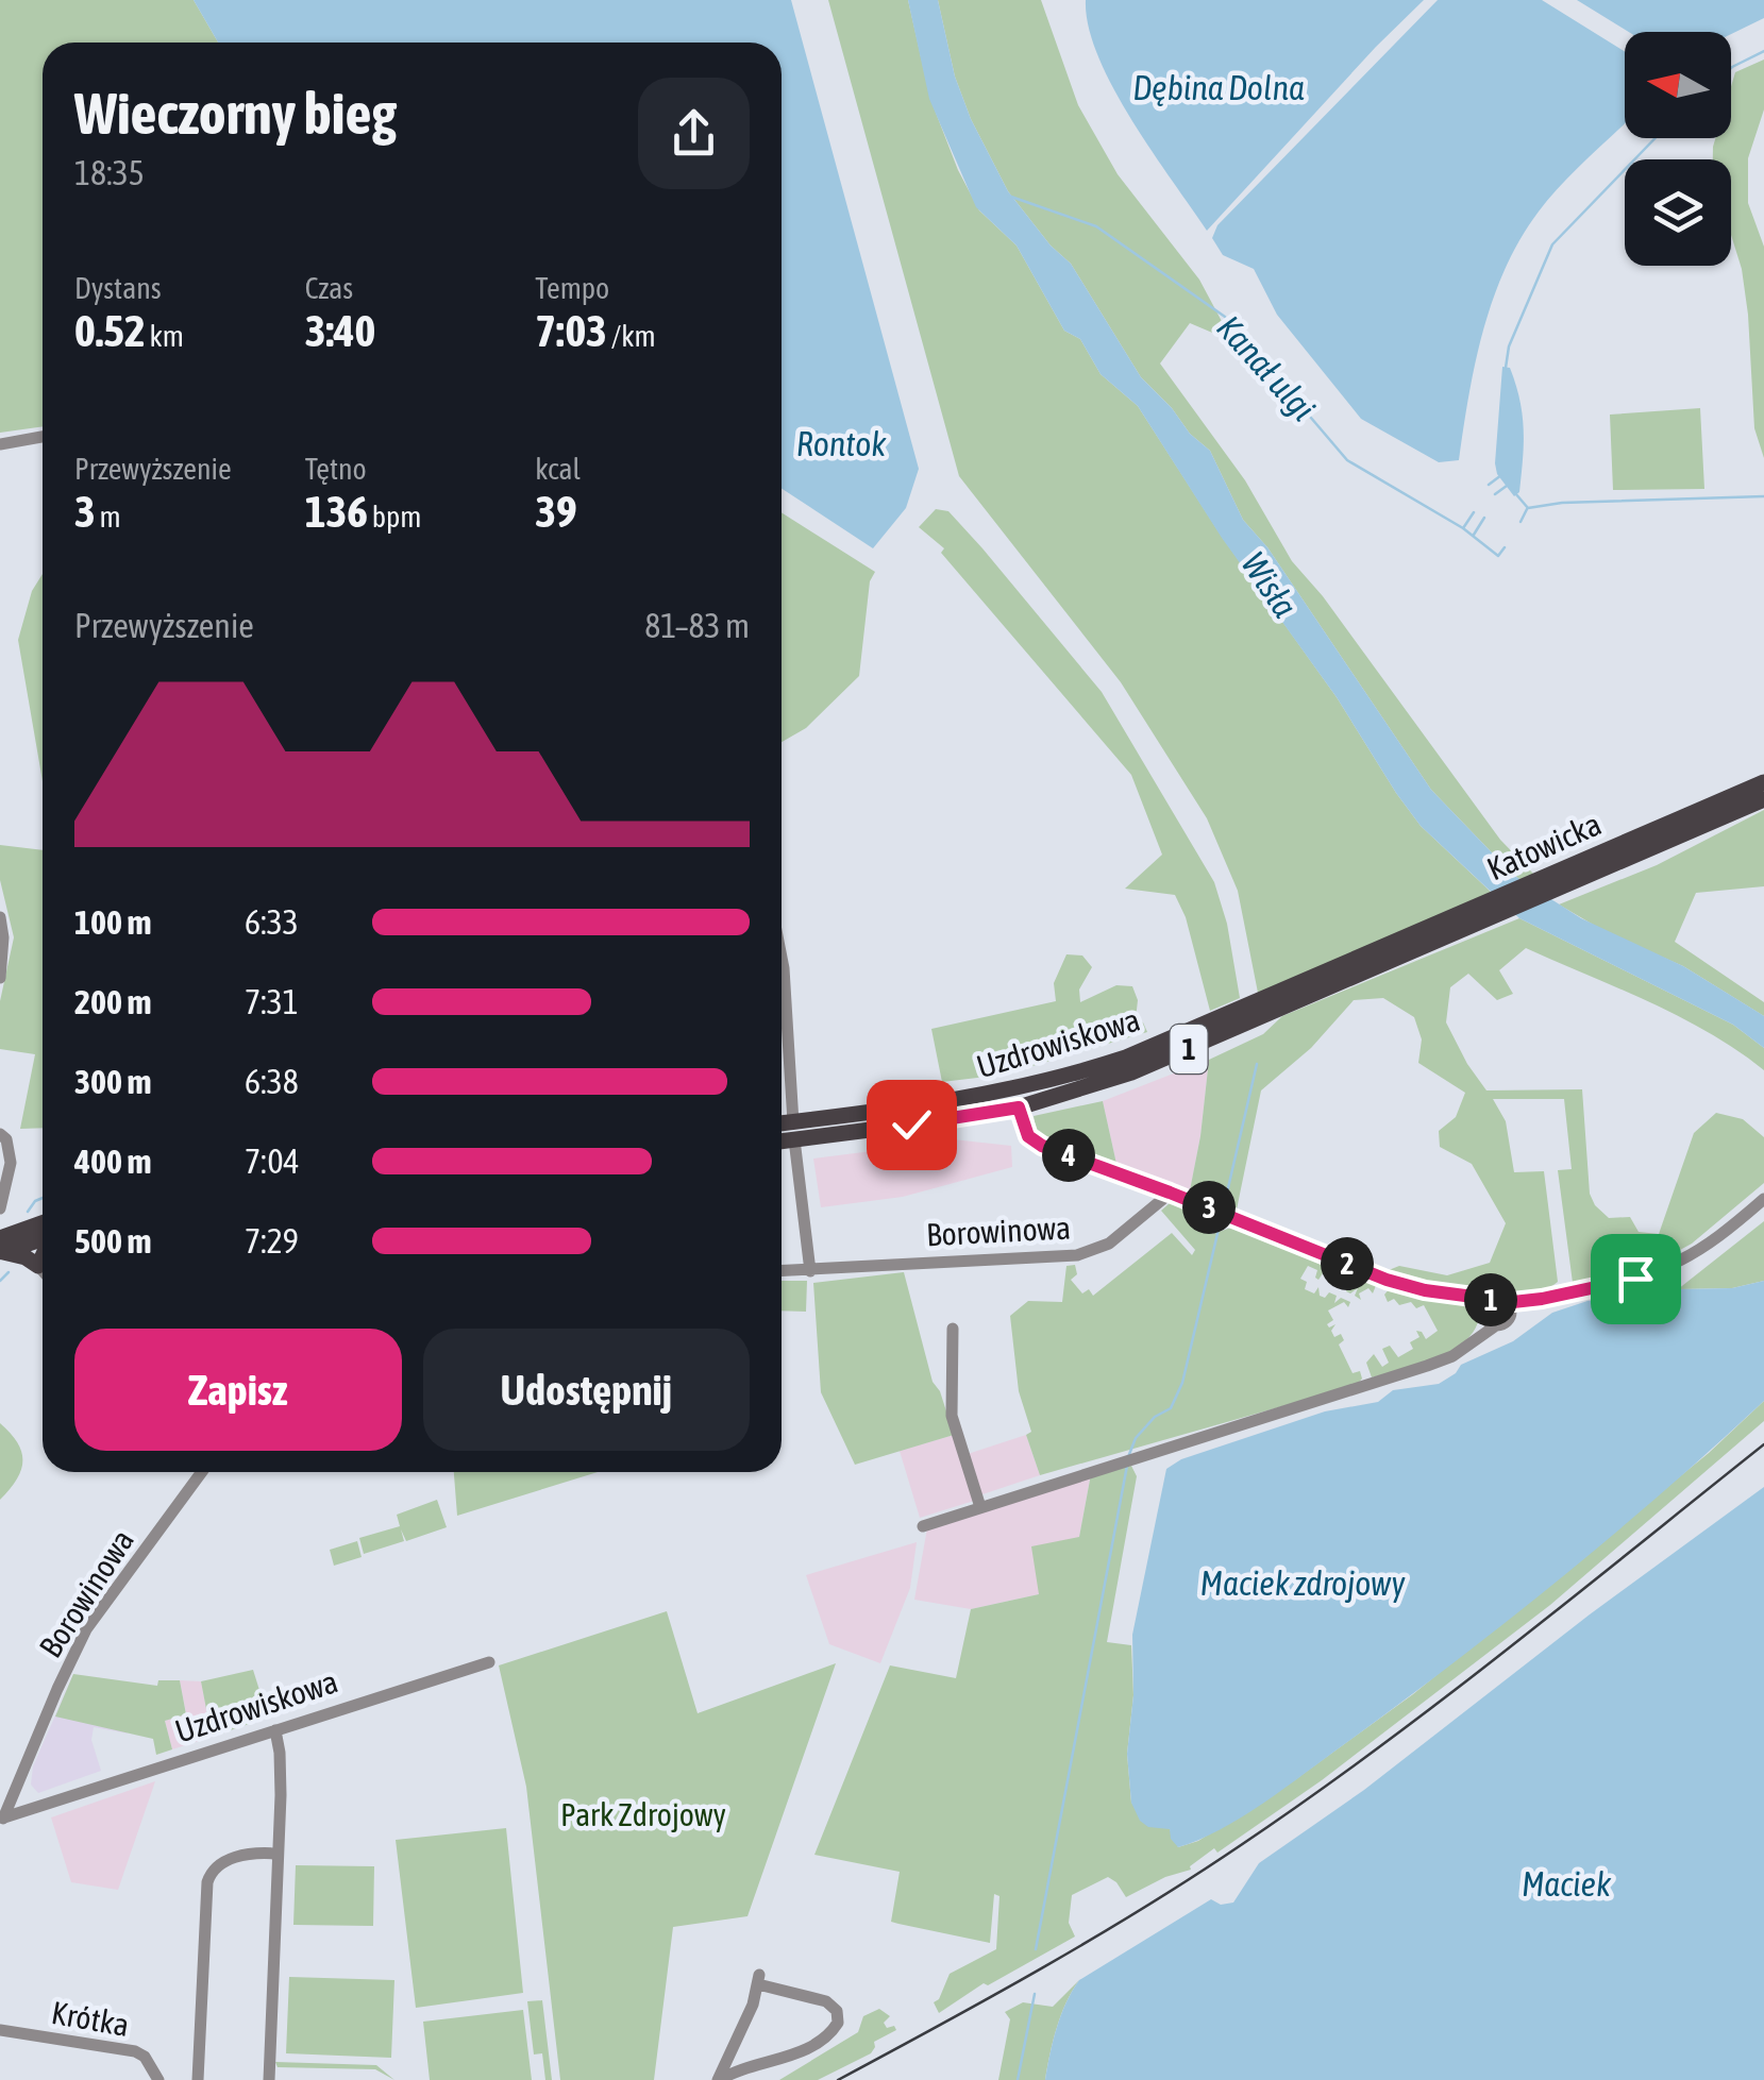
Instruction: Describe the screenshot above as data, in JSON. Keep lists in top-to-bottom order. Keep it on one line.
{"streets":{"main road":["Katowicka","Uzdrowiskowa","1"],"street":["Borowinowa","Krótka"]},"crossings":[["Katowicka","Uzdrowiskowa"],["Uzdrowiskowa","Borowinowa"]],"water":["Dębina Dolna","Kanał ulgi","Rontok","Wisła","Maciek zdrojowy","Maciek"],"parks":["Park Zdrojowy"],"north":"left","page":{"heading":["Wieczorny bieg","18:35"],"stats":[["Dystans","0.52 km"],["Czas","3:40"],["Tempo","7:03 /km"],["Przewyższenie","3 m"],["Tętno","136 bpm"],["kcal","39"]],"chart":["Przewyższenie","81–83 m"],"list":[{"name":"100 m","note":"6:33"},{"name":"200 m","note":"7:31"},{"name":"300 m","note":"6:38"},{"name":"400 m","note":"7:04"},{"name":"500 m","note":"7:29"}],"pins":["4","3","2","1"],"buttons":["Zapisz","Udostępnij"]}}
